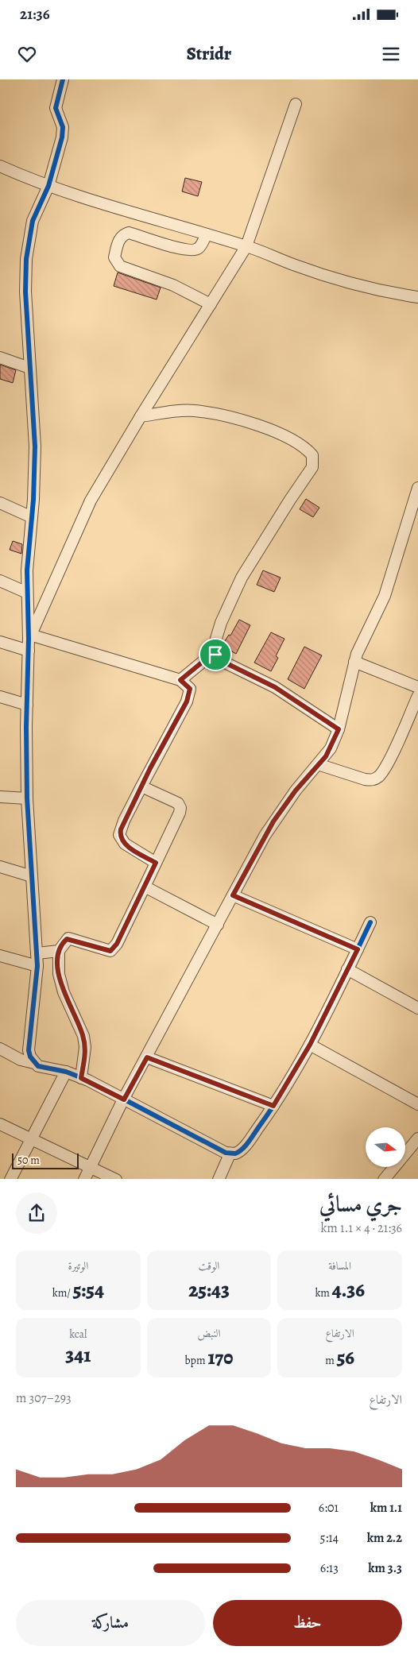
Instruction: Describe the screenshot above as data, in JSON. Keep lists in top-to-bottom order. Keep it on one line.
{"scale_bar":"50 m","north":"right","page":{"status":"21:36","header":"Stridr","scale":"50 m","heading":["جري مسائي","21:36 · 4 × 1.1 km"],"stats":[["المسافة","4.36 km"],["الوقت","25:43"],["الوتيرة","5:54 /km"],["الارتفاع","56 m"],["النبض","170 bpm"],["kcal","341"]],"chart":["الارتفاع","293–307 m"],"list":[{"name":"1.1 km","note":"6:01"},{"name":"2.2 km","note":"5:14"},{"name":"3.3 km","note":"6:13"}],"buttons":["حفظ","مشاركة"]}}
